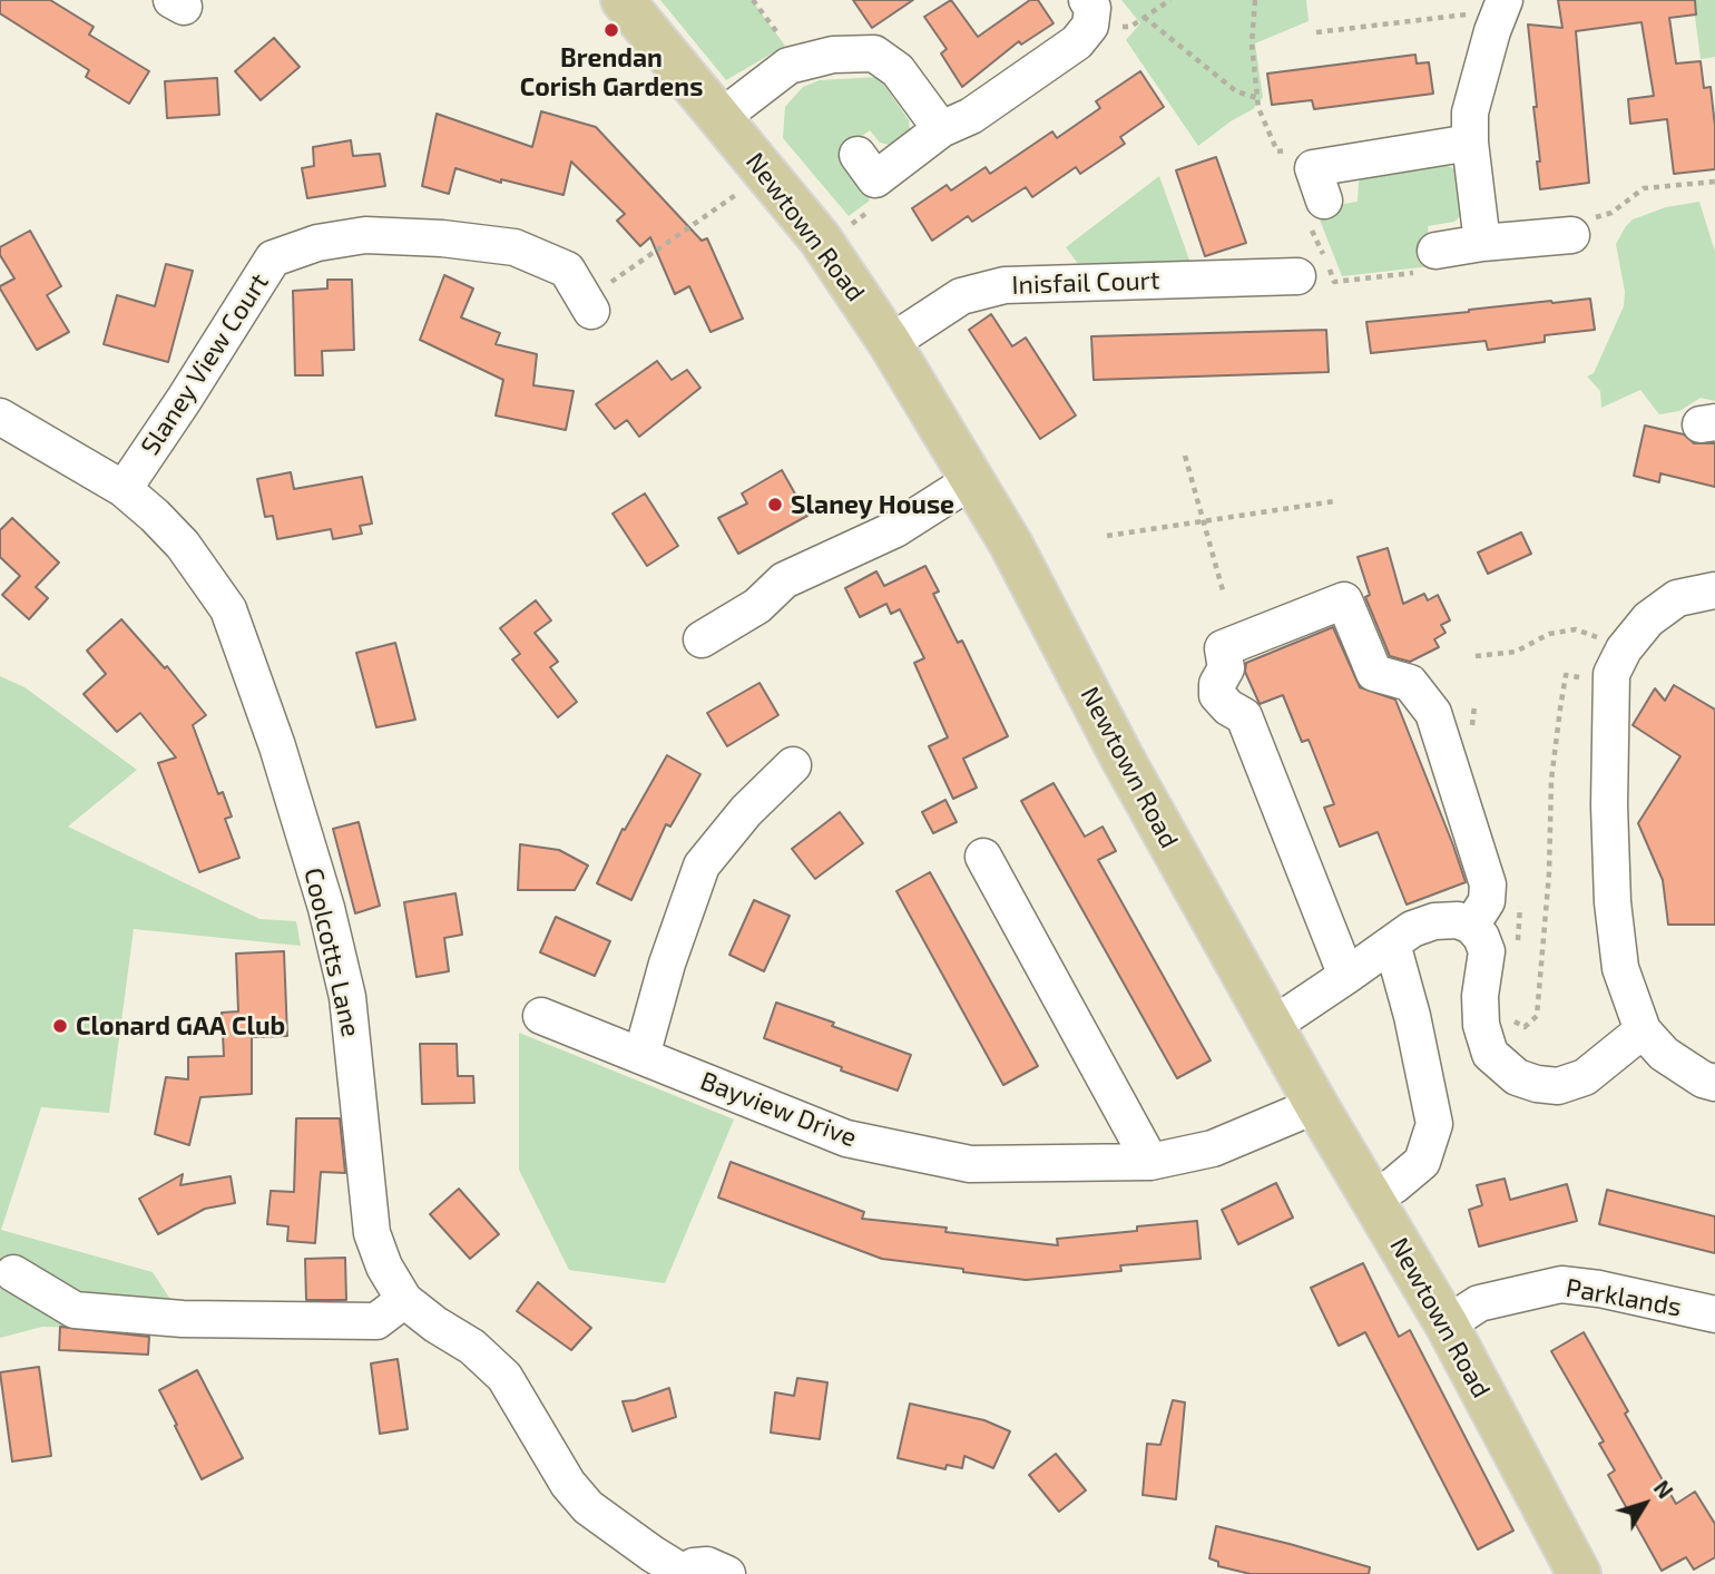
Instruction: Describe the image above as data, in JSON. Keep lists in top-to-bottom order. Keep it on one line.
{"streets":{"main road":["Newtown Road"],"street":["Inisfail Court","Slaney View Court","Coolcotts Lane","Bayview Drive","Parklands"]},"crossings":[["Newtown Road","Inisfail Court"],["Newtown Road","Bayview Drive"],["Newtown Road","Parklands"],["Slaney View Court","Coolcotts Lane"]],"places":["Brendan Corish Gardens","Slaney House","Clonard GAA Club"],"north":"top right"}
